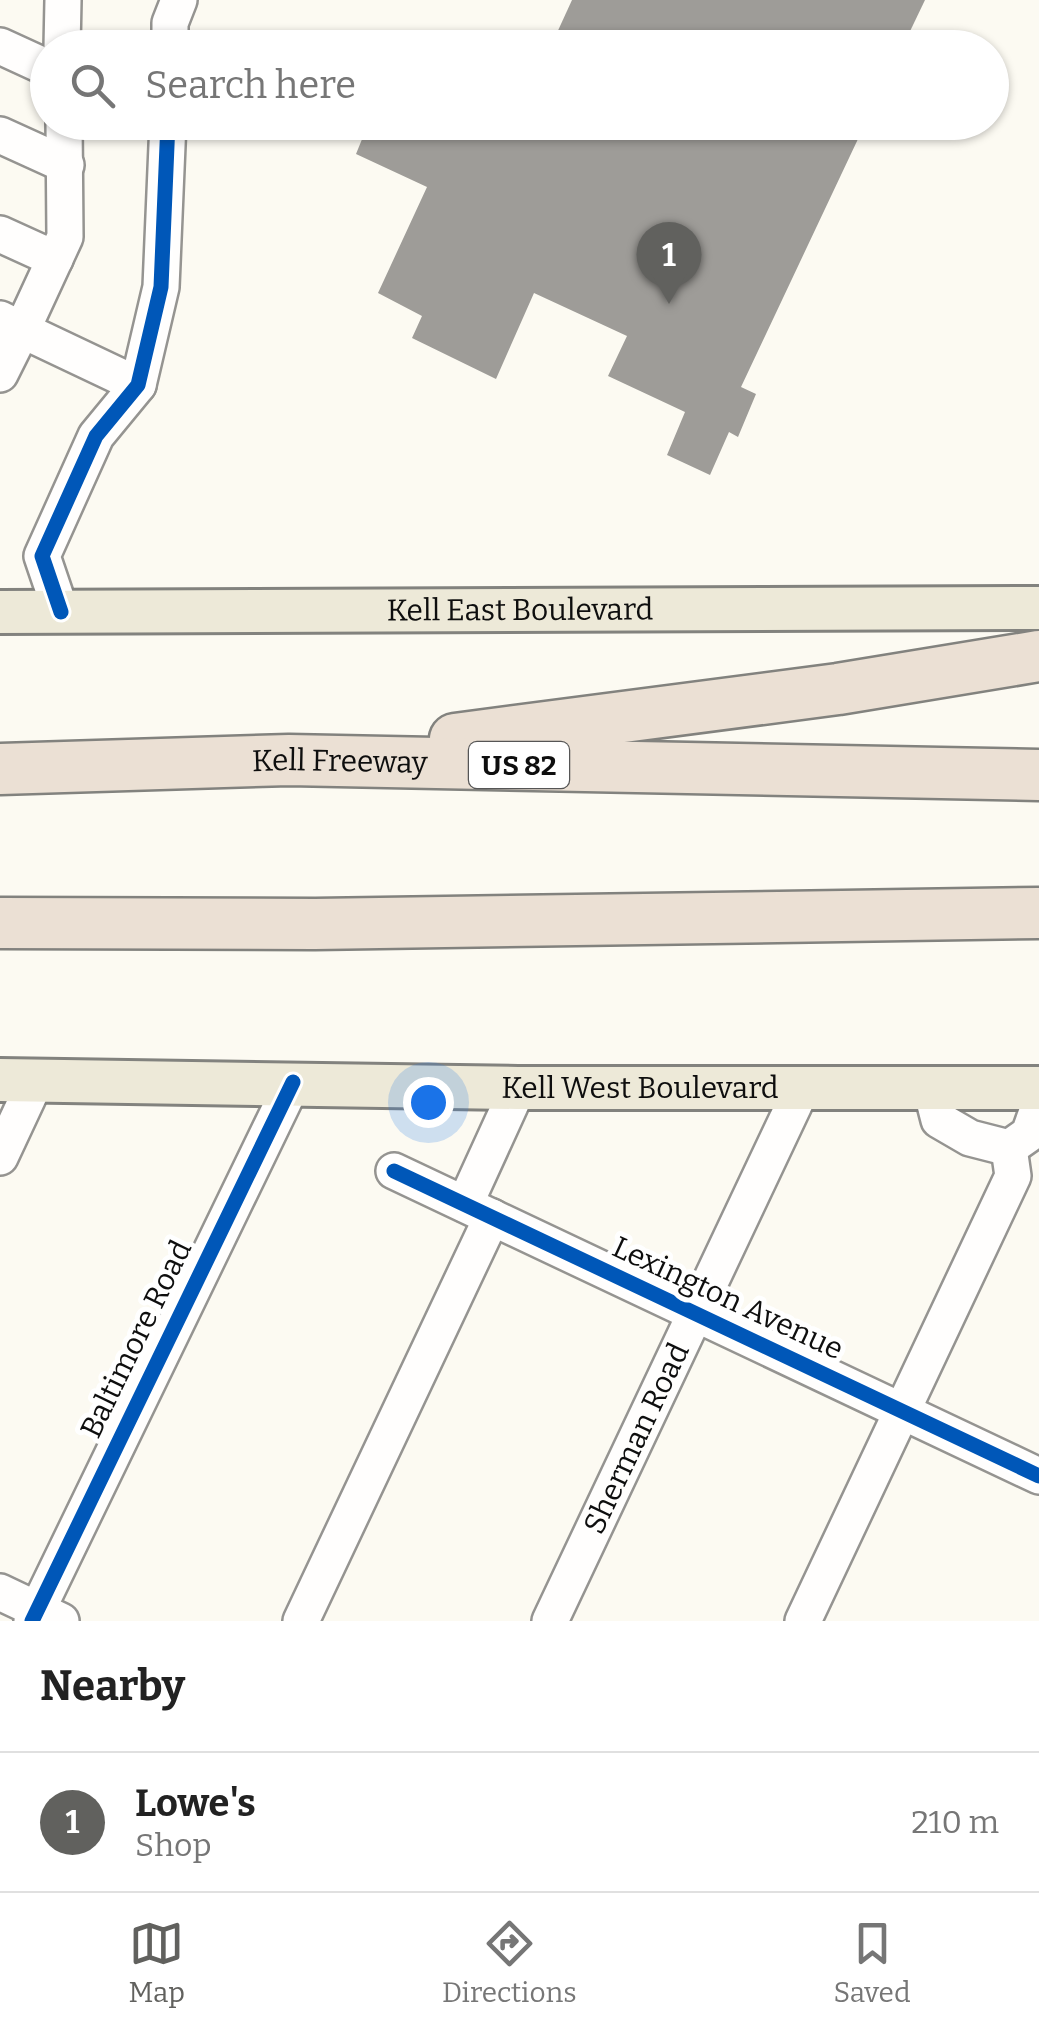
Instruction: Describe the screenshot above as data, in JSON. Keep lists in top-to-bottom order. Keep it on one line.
{"streets":{"highway":["Kell Freeway","US 82"],"main road":["Kell East Boulevard","Kell West Boulevard"],"street":["Lexington Avenue","Baltimore Road","Sherman Road"]},"crossings":[["Kell West Boulevard","Baltimore Road"],["Kell West Boulevard","Sherman Road"],["Lexington Avenue","Sherman Road"]],"page":{"search":"Search here","pins":"1","heading":"Nearby","list":[{"mark":"1","name":"Lowe's","note":"Shop","value":"210 m"}],"nav":["Map","Directions","Saved"]}}
